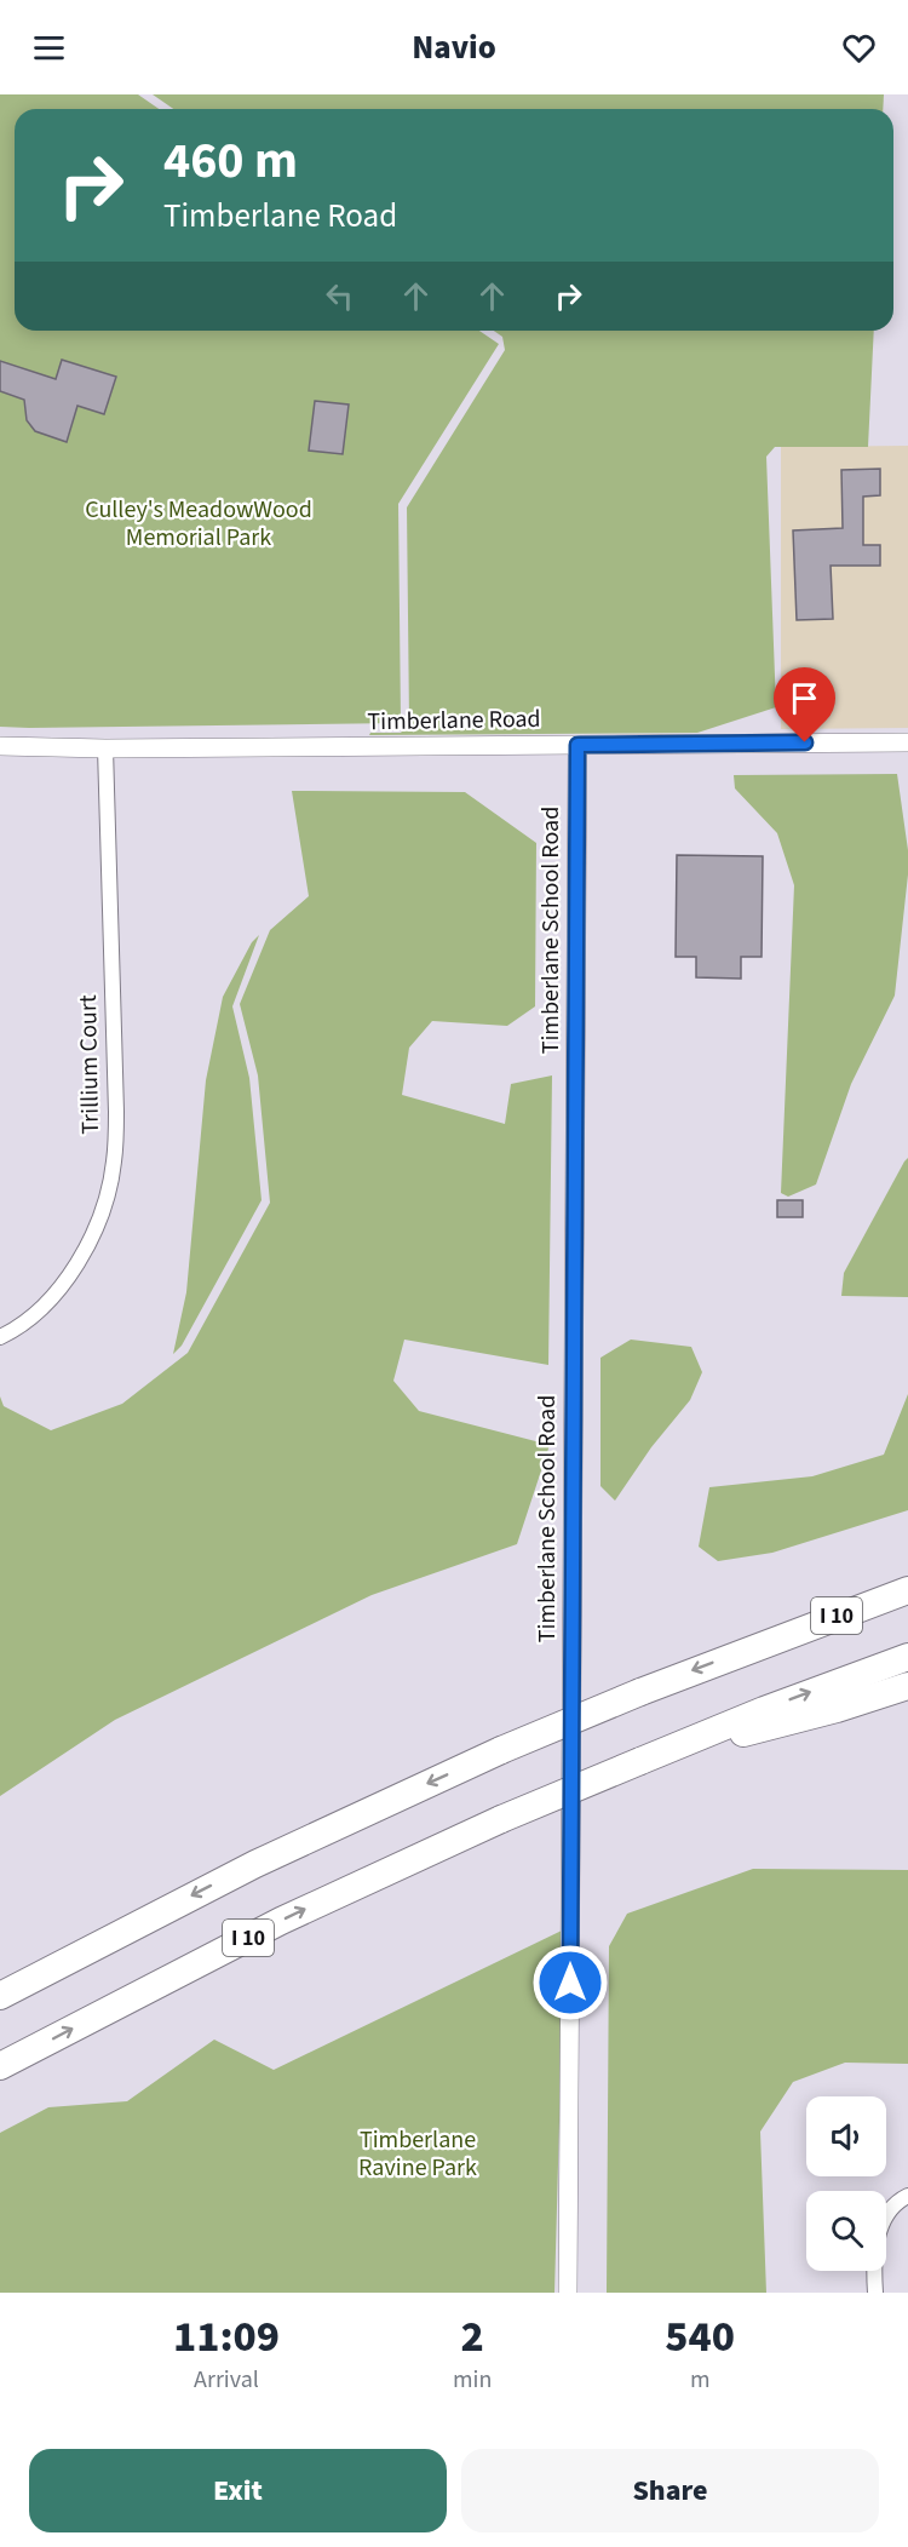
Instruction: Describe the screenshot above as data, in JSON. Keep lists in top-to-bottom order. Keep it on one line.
{"streets":{"highway":["I 10"],"street":["Timberlane Road","Timberlane School Road","Trillium Court"]},"crossings":[["Timberlane Road","Timberlane School Road"],["Timberlane Road","Trillium Court"]],"parks":["Culley's MeadowWood Memorial Park","Timberlane Ravine Park"],"page":{"header":"Navio","turn":["460 m","Timberlane Road"],"eta":["11:09","Arrival","2","min","540","m"],"buttons":["Exit","Share"]}}
